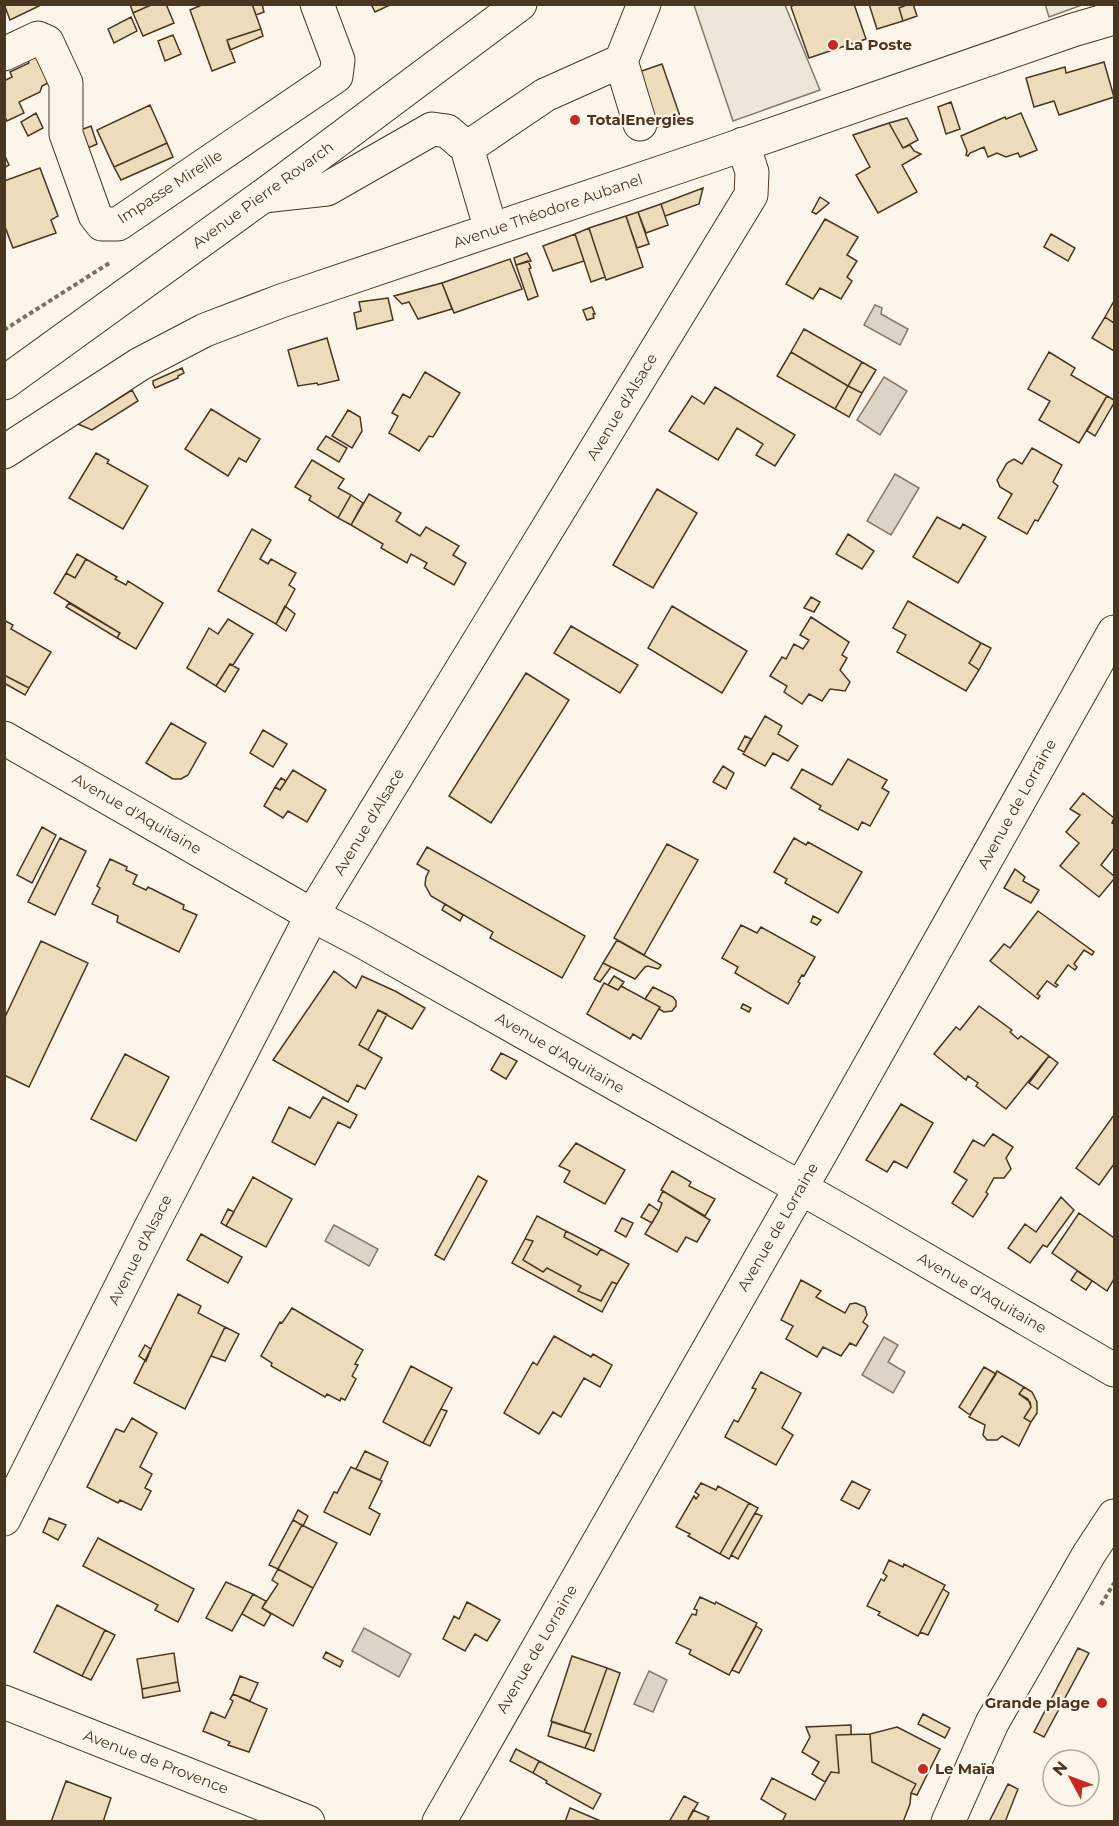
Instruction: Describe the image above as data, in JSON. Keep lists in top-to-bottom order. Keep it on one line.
{"streets":{"street":["Impasse Mireille","Avenue Pierre Rovarch","Avenue Théodore Aubanel","Avenue d'Alsace","Avenue de Lorraine","Avenue d'Aquitaine","Avenue de Provence"]},"crossings":[["Avenue Théodore Aubanel","Avenue d'Alsace"],["Avenue d'Alsace","Avenue d'Aquitaine"],["Avenue de Lorraine","Avenue d'Aquitaine"]],"places":["La Poste","TotalEnergies","Grande plage","Le Maïa"],"north":"top left"}
